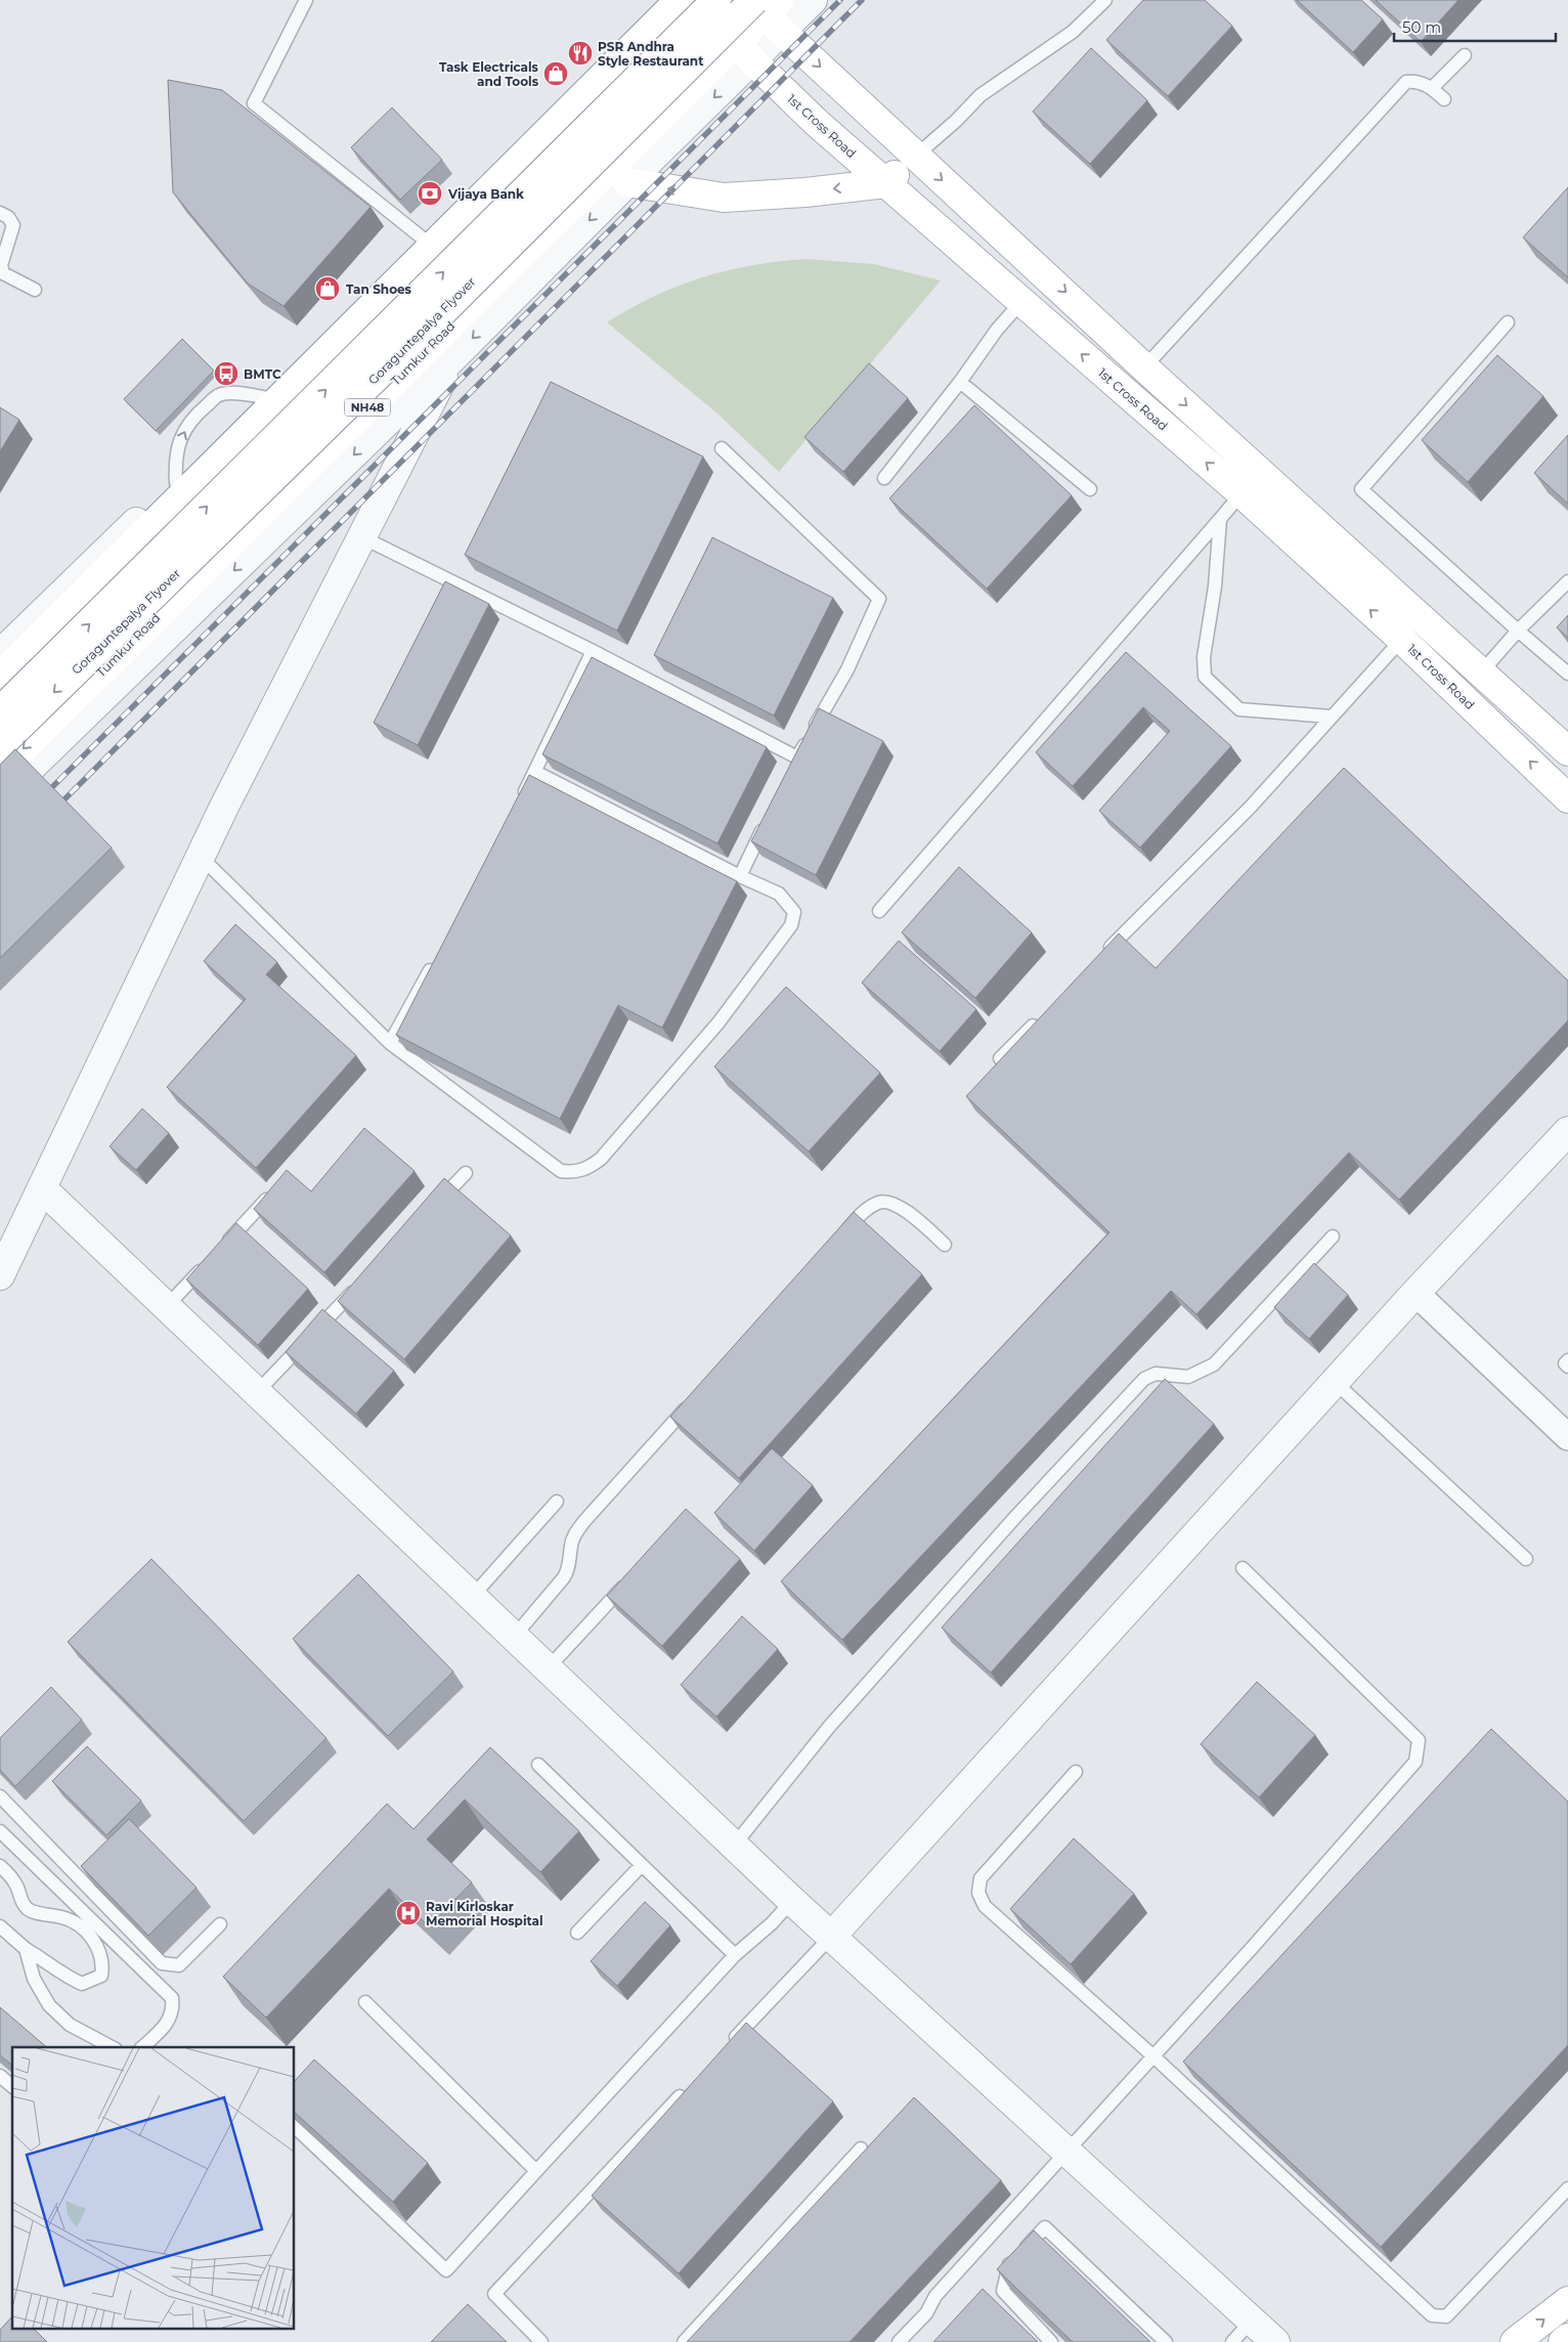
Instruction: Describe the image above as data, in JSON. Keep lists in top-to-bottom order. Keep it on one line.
{"streets":{"main road":["1st Cross Road","Goraguntepalya Flyover","Tumkur Road","NH48"]},"crossings":[["1st Cross Road","Tumkur Road"],["Goraguntepalya Flyover","Tumkur Road"]],"places":{"restaurant":["PSR Andhra Style Restaurant"],"shop":["Task Electricals and Tools","Tan Shoes"],"bank":["Vijaya Bank"],"bus stop":["BMTC"],"hospital":["Ravi Kirloskar Memorial Hospital"]},"scale_bar":"50 m"}
